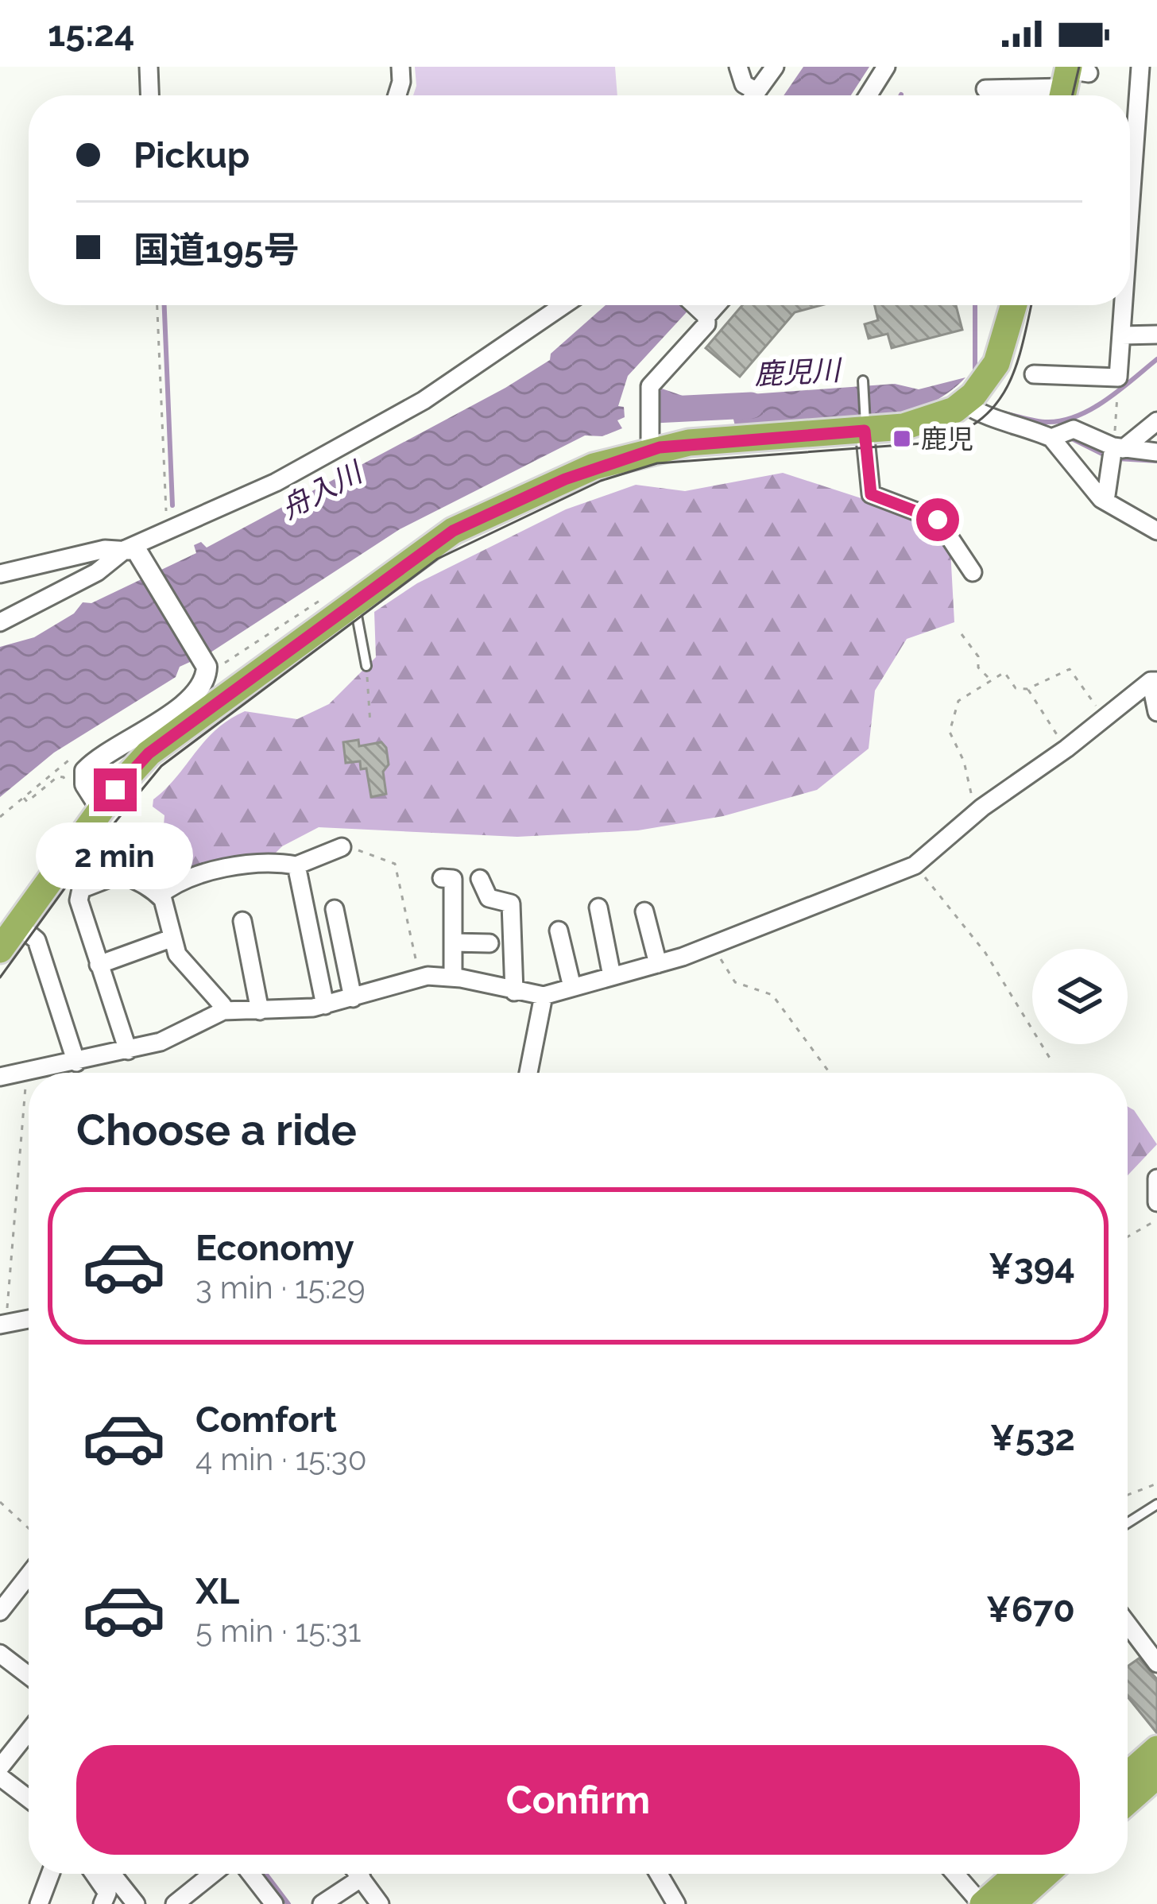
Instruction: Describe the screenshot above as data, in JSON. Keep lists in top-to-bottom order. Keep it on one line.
{"water":["鹿児川","舟入川"],"places":{"transit":["鹿児"]},"page":{"status":"15:24","banner":["Pickup","国道195号"],"bubble":"2 min","heading":"Choose a ride","list":[{"name":"Economy","note":"3 min · 15:29","value":"¥394"},{"name":"Comfort","note":"4 min · 15:30","value":"¥532"},{"name":"XL","note":"5 min · 15:31","value":"¥670"}],"buttons":"Confirm"}}
